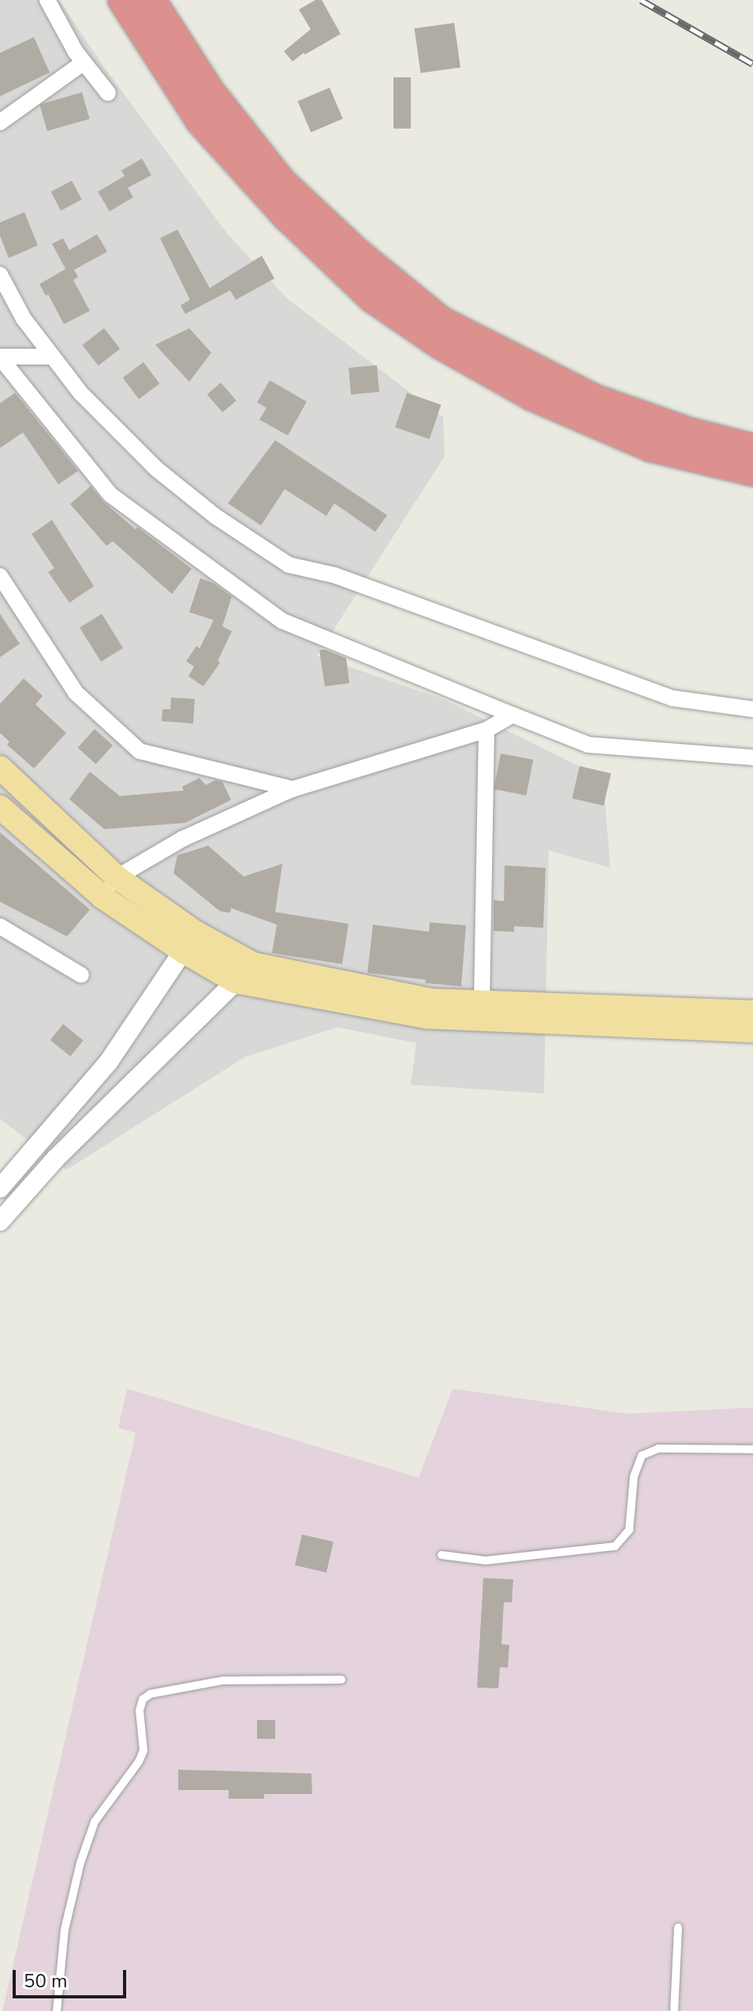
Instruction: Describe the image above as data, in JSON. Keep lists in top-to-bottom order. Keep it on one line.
{"scale_bar":"50 m"}
